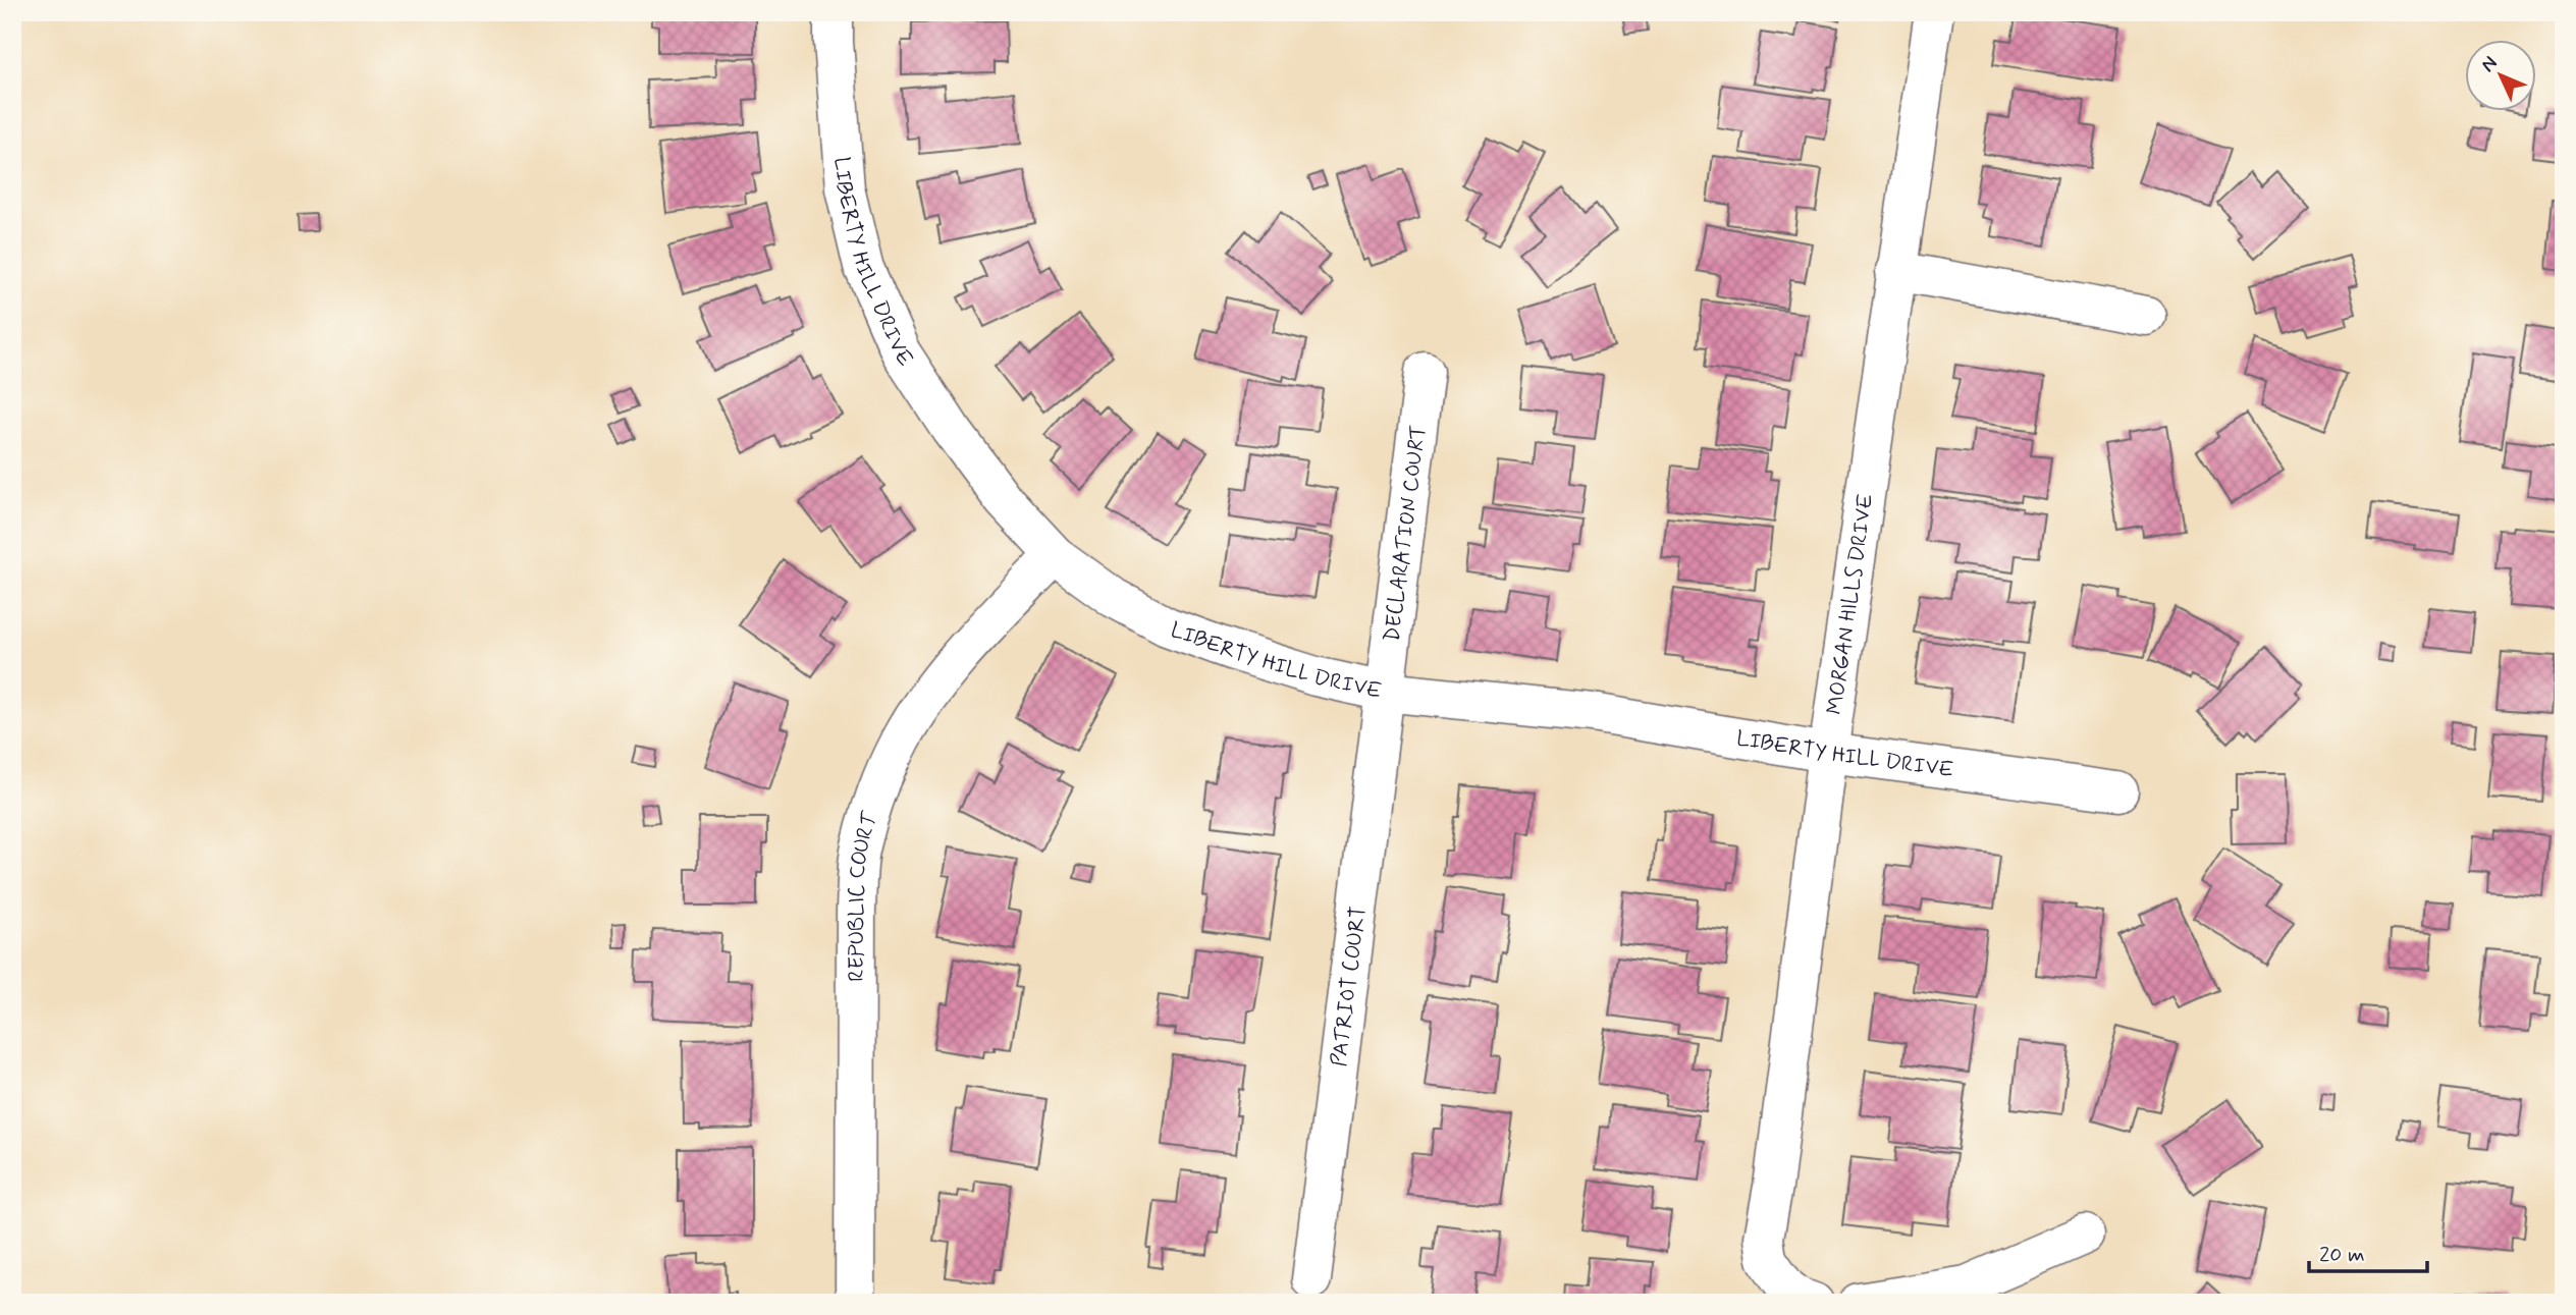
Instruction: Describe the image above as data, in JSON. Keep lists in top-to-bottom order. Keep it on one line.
{"streets":{"street":["LIBERTY HILL DRIVE","DECLARATION COURT","MORGAN HILLS DRIVE","REPUBLIC COURT","PATRIOT COURT"]},"crossings":[["LIBERTY HILL DRIVE","DECLARATION COURT"],["LIBERTY HILL DRIVE","MORGAN HILLS DRIVE"],["LIBERTY HILL DRIVE","REPUBLIC COURT"],["LIBERTY HILL DRIVE","PATRIOT COURT"],["DECLARATION COURT","PATRIOT COURT"]],"scale_bar":"20 m","north":"top left"}
